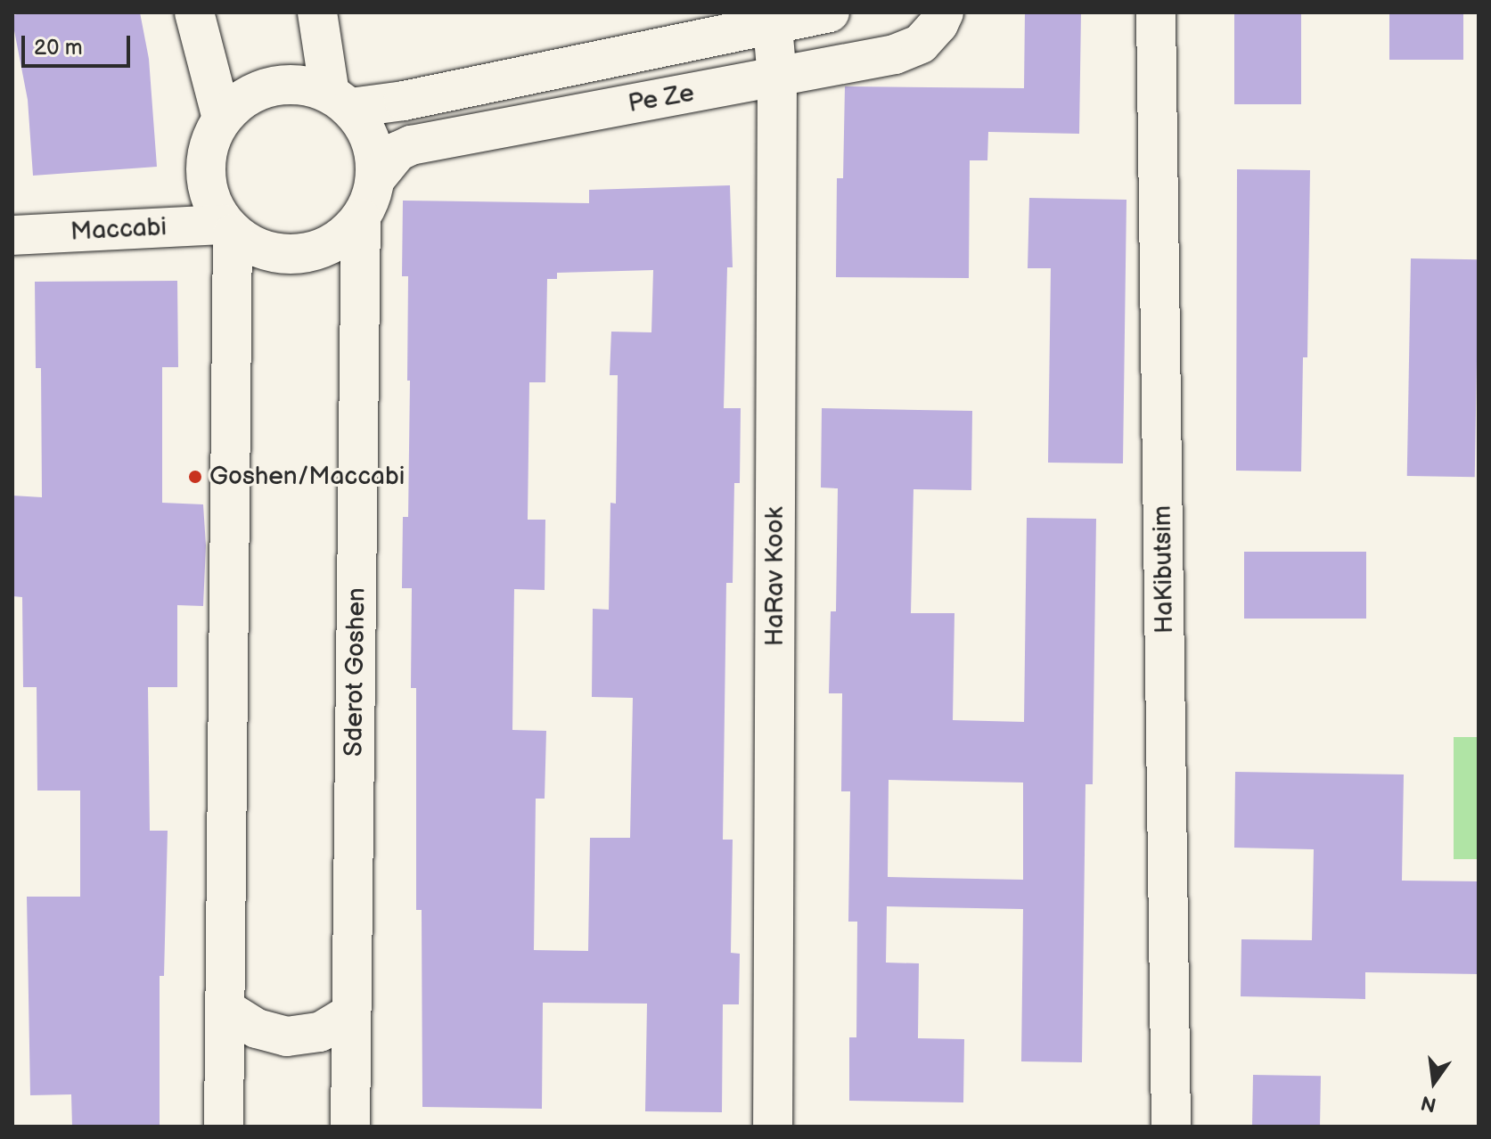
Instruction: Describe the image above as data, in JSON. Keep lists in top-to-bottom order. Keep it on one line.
{"streets":{"street":["Pe Ze","Maccabi","HaKibutsim","HaRav Kook","Sderot Goshen"]},"crossings":[["Pe Ze","Maccabi"],["Pe Ze","HaRav Kook"],["Pe Ze","Sderot Goshen"],["Maccabi","Sderot Goshen"]],"places":["Goshen/Maccabi"],"scale_bar":"20 m","north":"bottom"}
